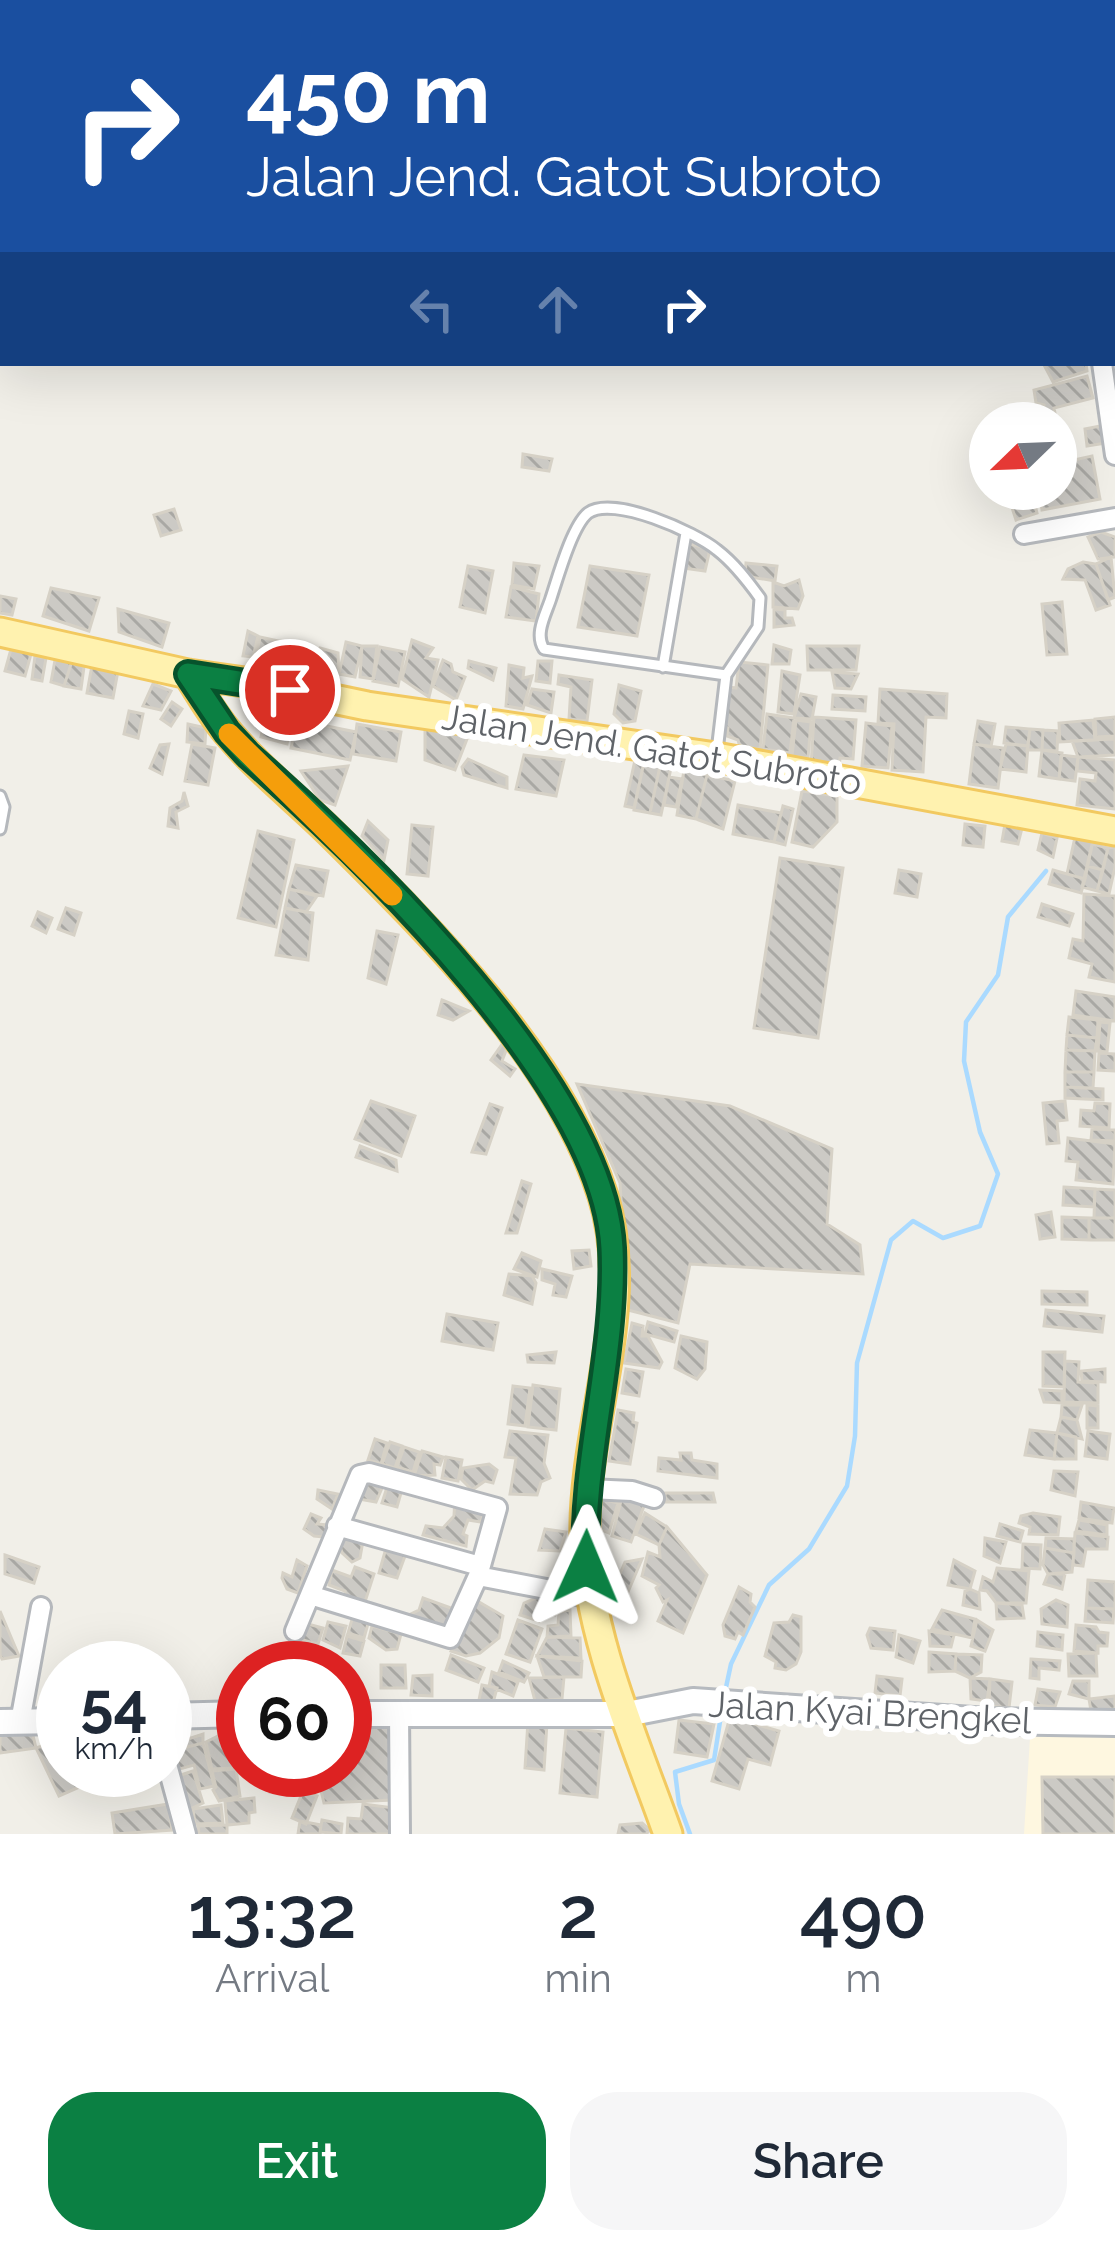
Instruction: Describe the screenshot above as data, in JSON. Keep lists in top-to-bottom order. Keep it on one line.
{"streets":{"main road":["Jalan Jend. Gatot Subroto","Jalan Kyai Brengkel"]},"north":"bottom left","page":{"turn":["450 m","Jalan Jend. Gatot Subroto"],"speed":"54 km/h","limit":"60","eta":["13:32","Arrival","2","min","490","m"],"buttons":["Exit","Share"]}}
